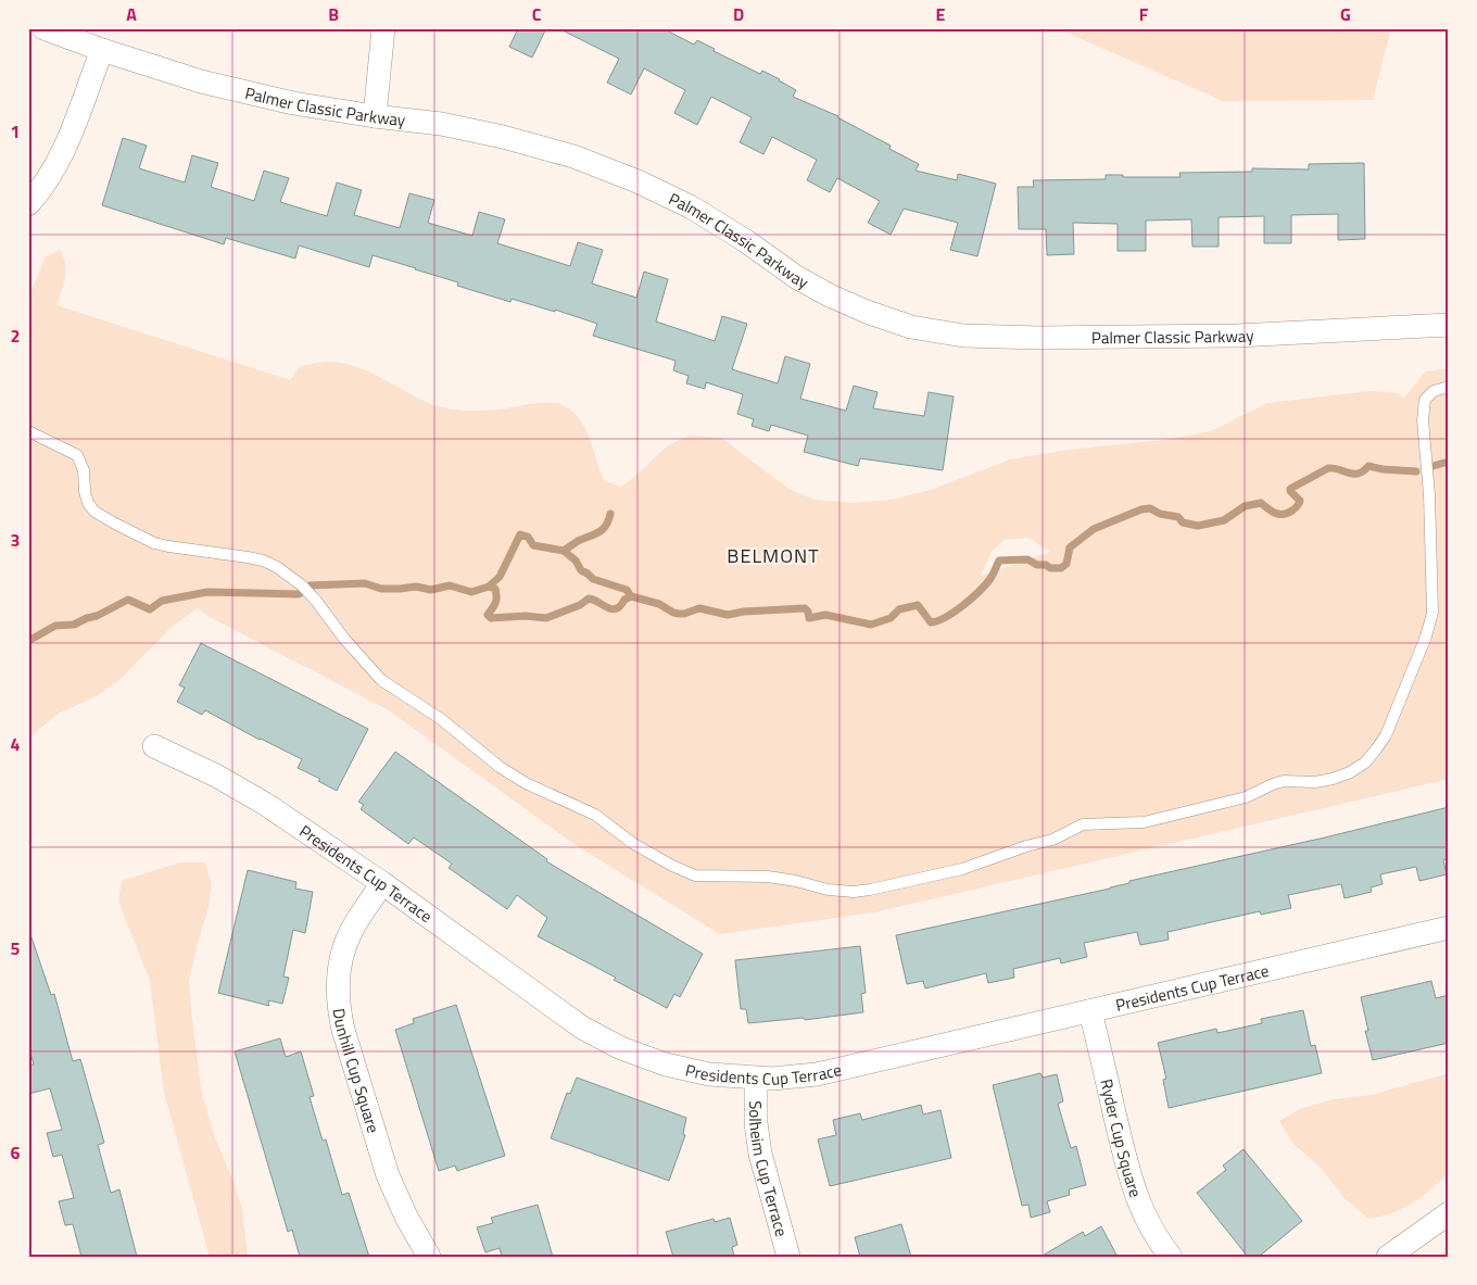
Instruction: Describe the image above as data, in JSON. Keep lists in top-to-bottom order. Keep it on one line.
{"streets":{"street":["Palmer Classic Parkway","Presidents Cup Terrace","Dunhill Cup Square","Ryder Cup Square","Solheim Cup Terrace"]},"crossings":[["Presidents Cup Terrace","Dunhill Cup Square"],["Presidents Cup Terrace","Ryder Cup Square"],["Presidents Cup Terrace","Solheim Cup Terrace"]],"districts":["BELMONT"],"grid":{"columns":["A","B","C","D","E","F","G"],"rows":["1","2","3","4","5","6"]}}
